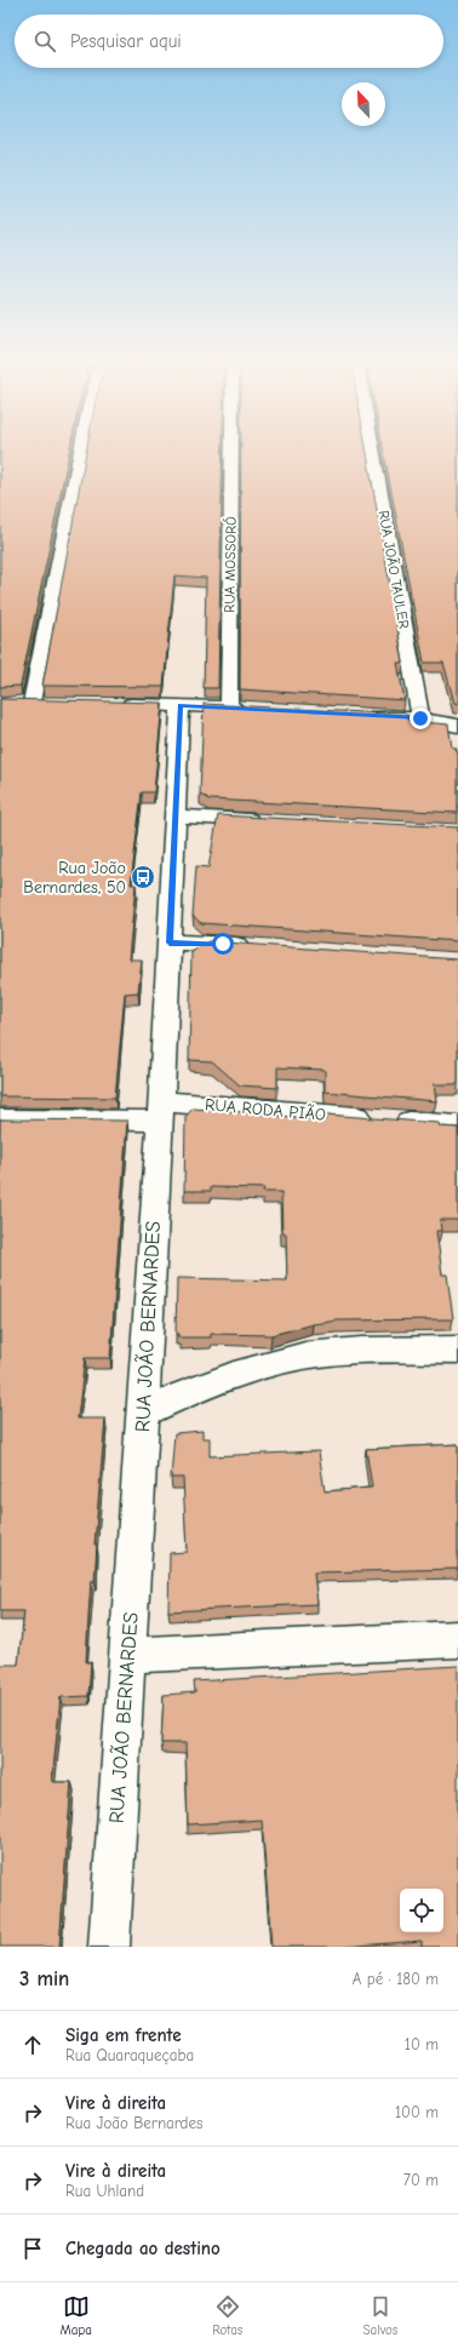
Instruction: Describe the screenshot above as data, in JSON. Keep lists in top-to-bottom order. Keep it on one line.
{"streets":{"street":["RUA MOSSORÓ","RUA JOÃO TAULER","RUA RODA PIÃO","RUA JOÃO BERNARDES"]},"crossings":[["RUA RODA PIÃO","RUA JOÃO BERNARDES"]],"places":{"bus stop":["Rua João Bernardes, 50"]},"north":"top left","page":{"search":"Pesquisar aqui","heading":["3 min","A pé · 180 m"],"list":[["Siga em frente","Rua Quaraqueçaba","10 m"],["Vire à direita","Rua João Bernardes","100 m"],["Vire à direita","Rua Uhland","70 m"],"Chegada ao destino"],"nav":["Mapa","Rotas","Salvos"]}}
